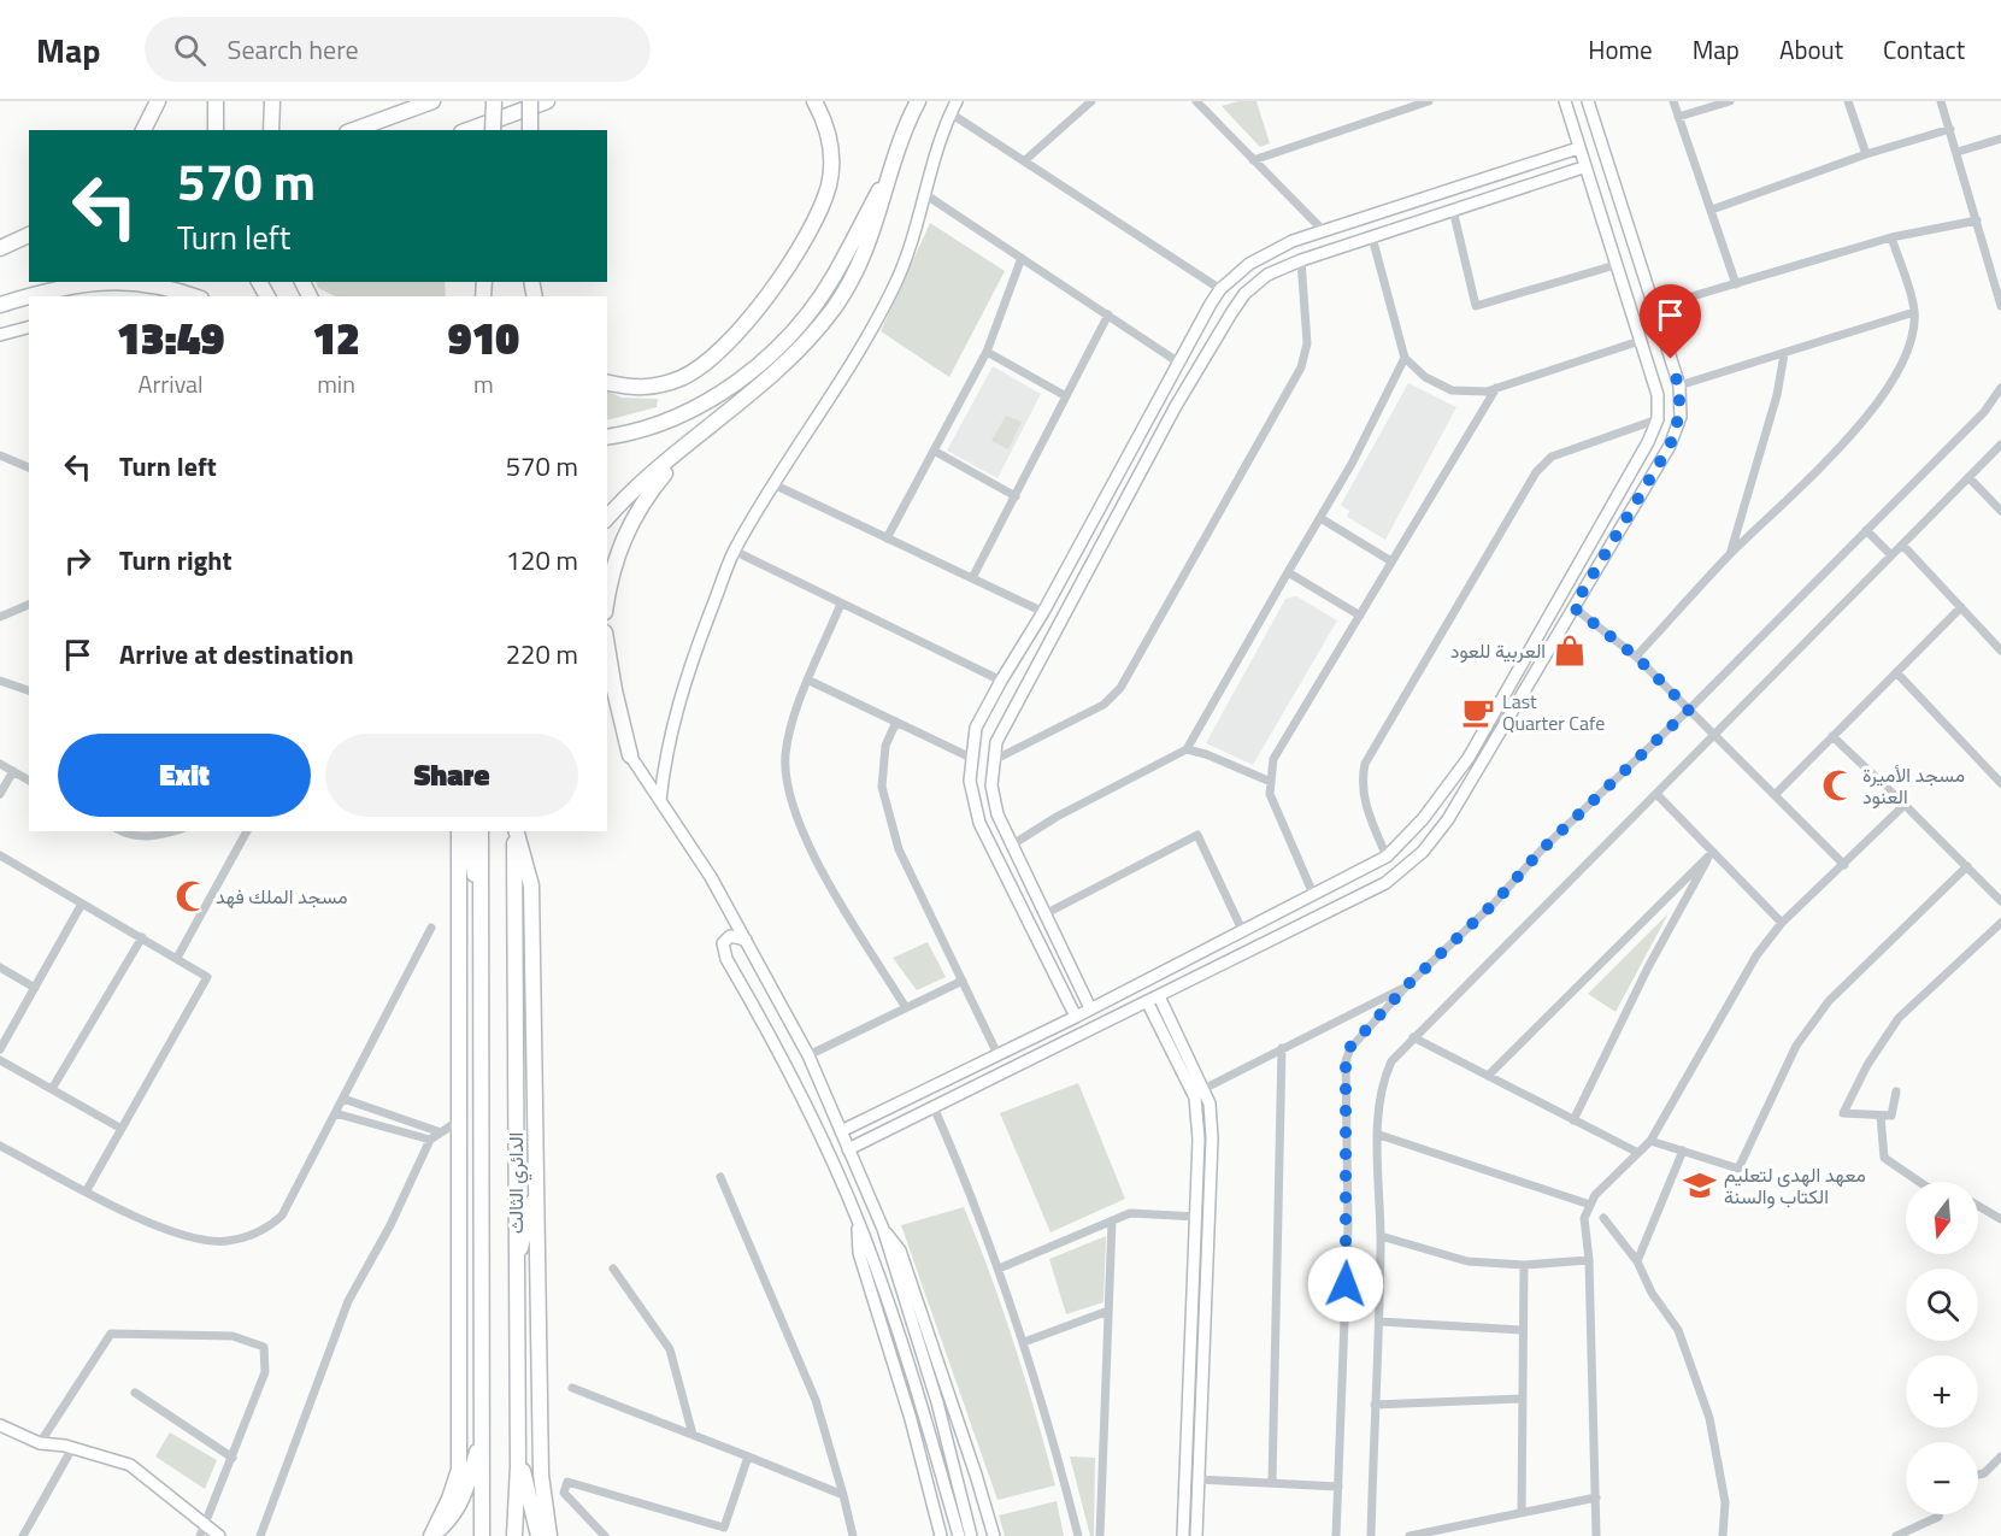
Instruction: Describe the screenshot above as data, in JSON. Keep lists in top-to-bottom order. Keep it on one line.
{"streets":{"highway":["الدائري الثالث"]},"places":{"shop":["العربية للعود"],"cafe":["Last Quarter Cafe"],"mosque":["مسجد الأميرة العنود","مسجد الملك فهد"],"school or university":["معهد الهدى لتعليم الكتاب والسنة"]},"north":"bottom","page":{"header":"Map","search":"Search here","nav":["Home","Map","About","Contact"],"turn":["570 m","Turn left"],"eta":["13:49","Arrival","12","min","910","m"],"list":[{"name":"Turn left","value":"570 m"},{"name":"Turn right","value":"120 m"},{"name":"Arrive at destination","value":"220 m"}],"buttons":["Exit","Share"],"map_buttons":["+","−"]}}
